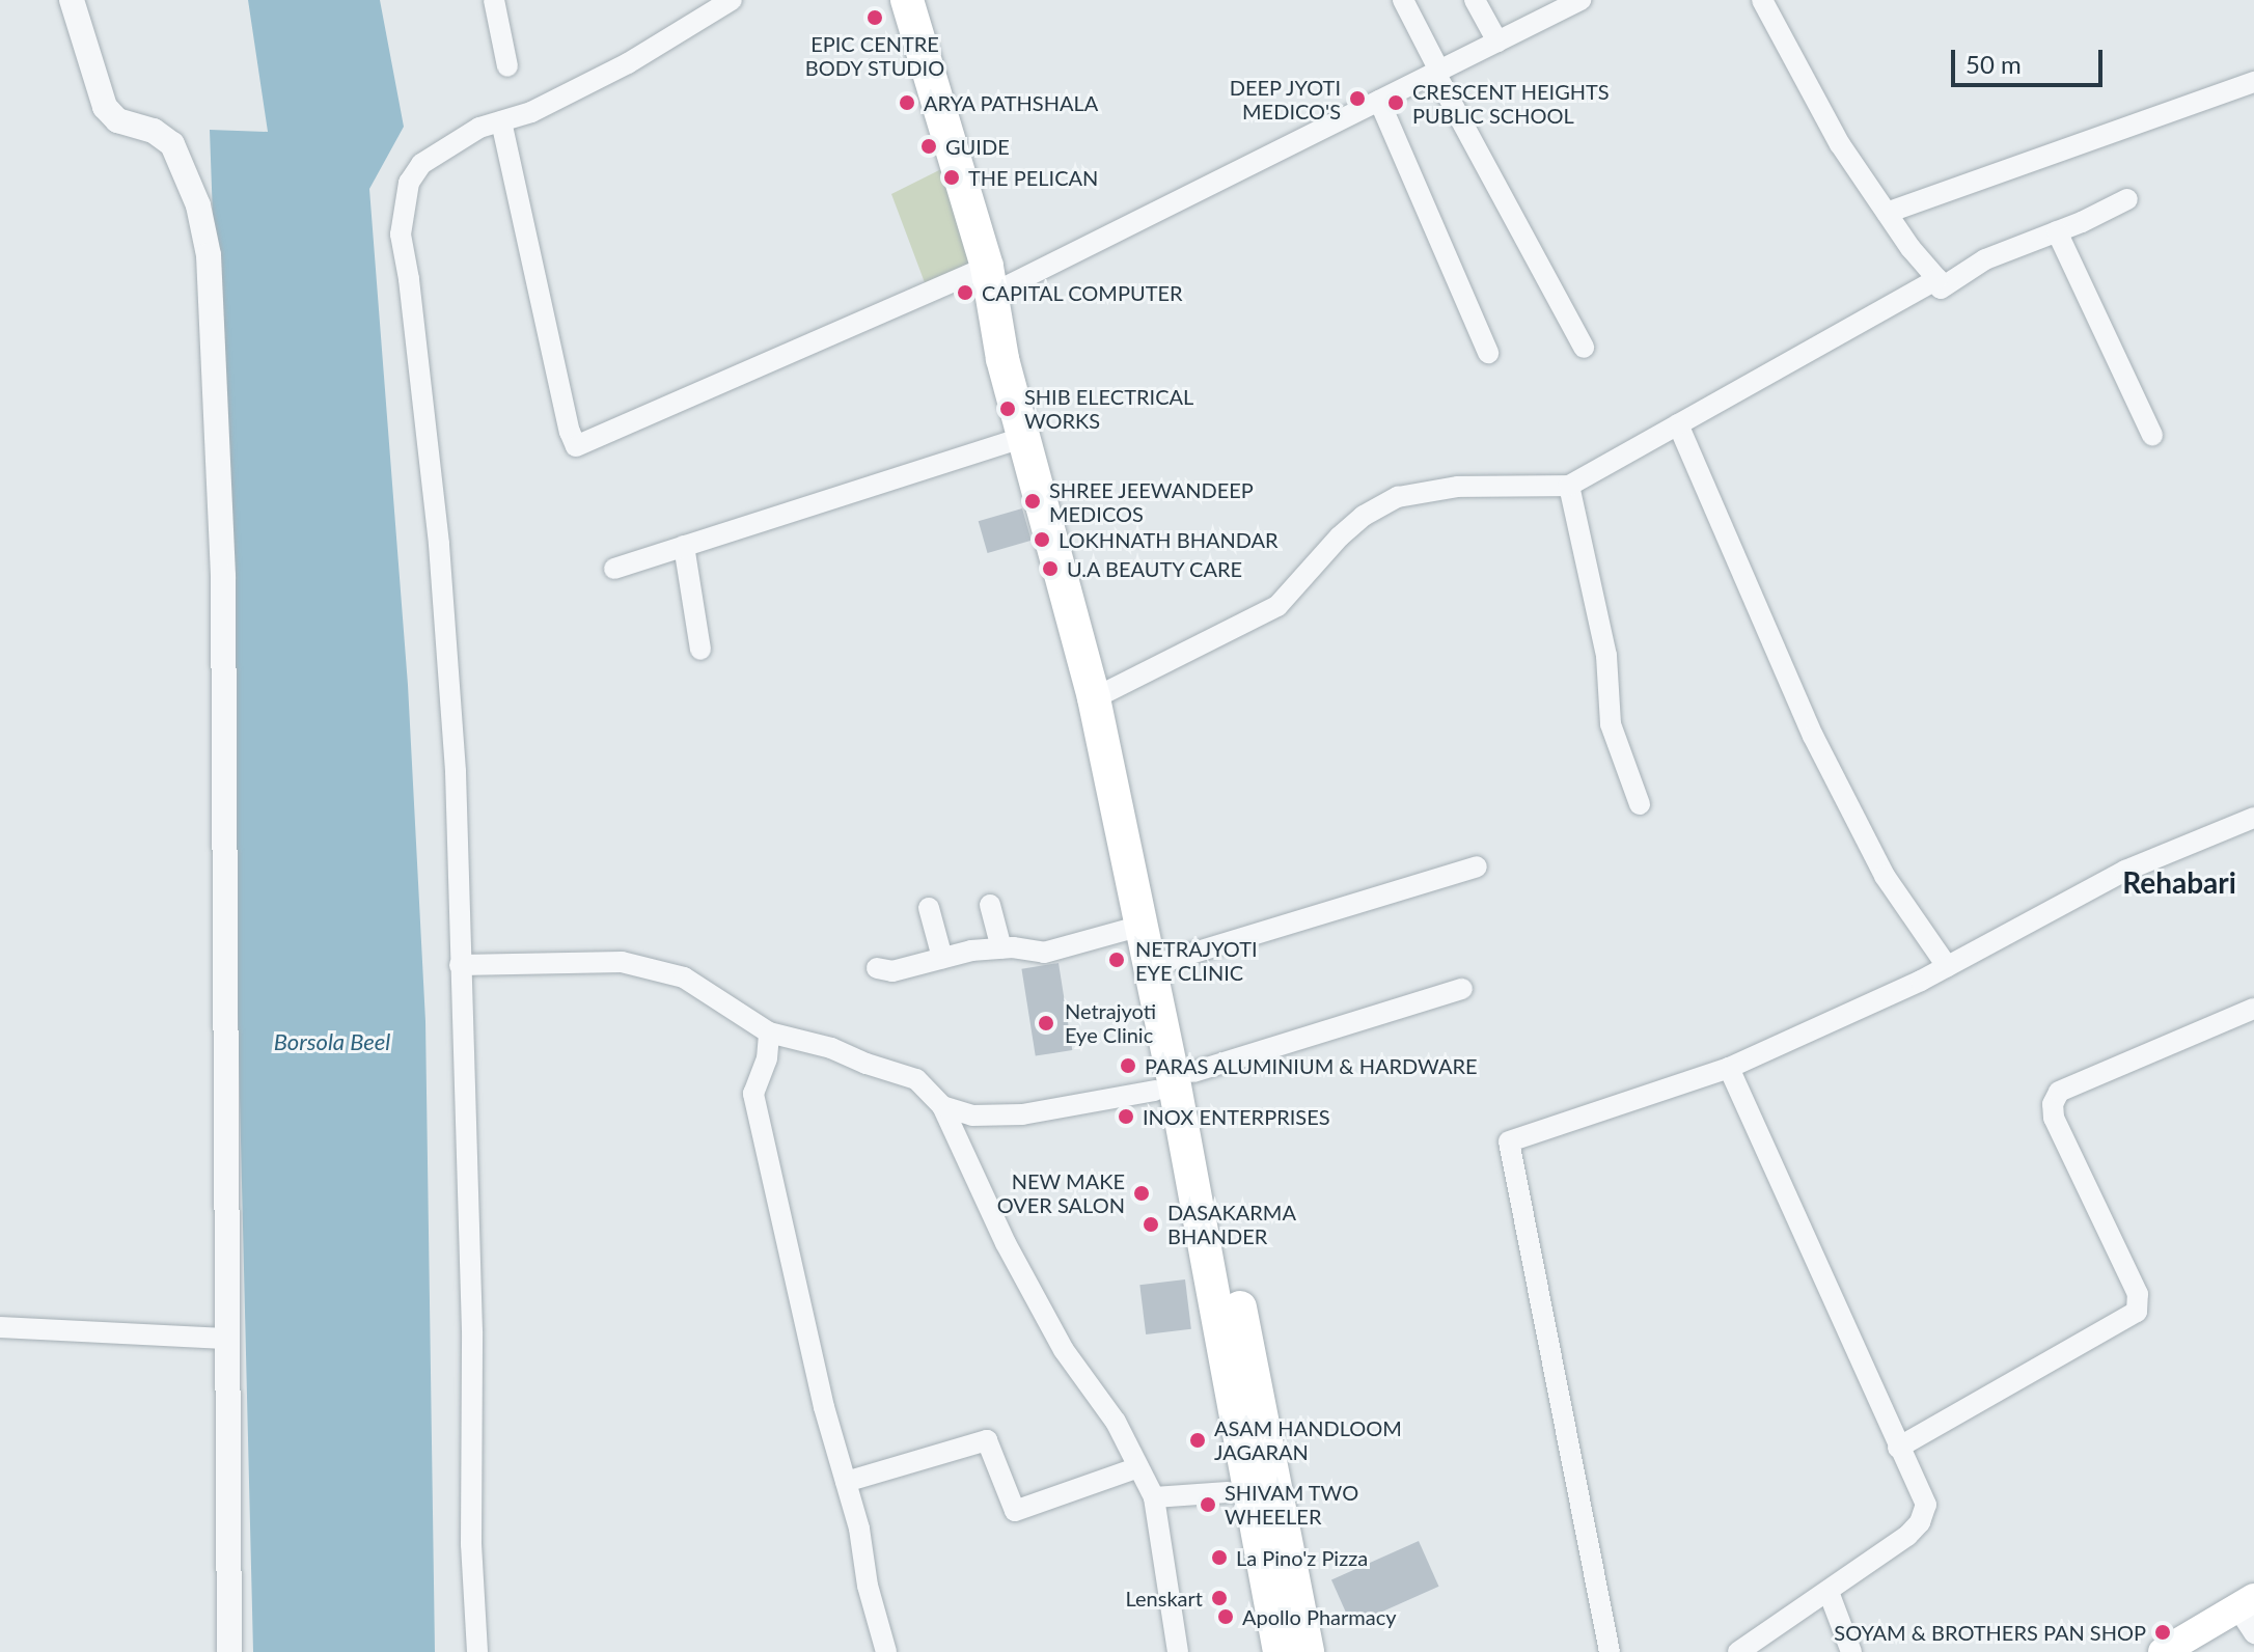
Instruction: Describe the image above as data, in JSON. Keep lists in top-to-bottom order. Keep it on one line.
{"districts":["Rehabari"],"water":["Borsola Beel"],"places":["EPIC CENTRE BODY STUDIO","DEEP JYOTI MEDICO'S","ARYA PATHSHALA","CRESCENT HEIGHTS PUBLIC SCHOOL","GUIDE","THE PELICAN","CAPITAL COMPUTER","SHIB ELECTRICAL WORKS","SHREE JEEWANDEEP MEDICOS","LOKHNATH BHANDAR","U.A BEAUTY CARE","NETRAJYOTI EYE CLINIC","Netrajyoti Eye Clinic","PARAS ALUMINIUM & HARDWARE","INOX ENTERPRISES","NEW MAKE OVER SALON","DASAKARMA BHANDER","ASAM HANDLOOM JAGARAN","SHIVAM TWO WHEELER","La Pino'z Pizza","Lenskart","Apollo Pharmacy","SOYAM & BROTHERS PAN SHOP"],"scale_bar":"50 m"}
